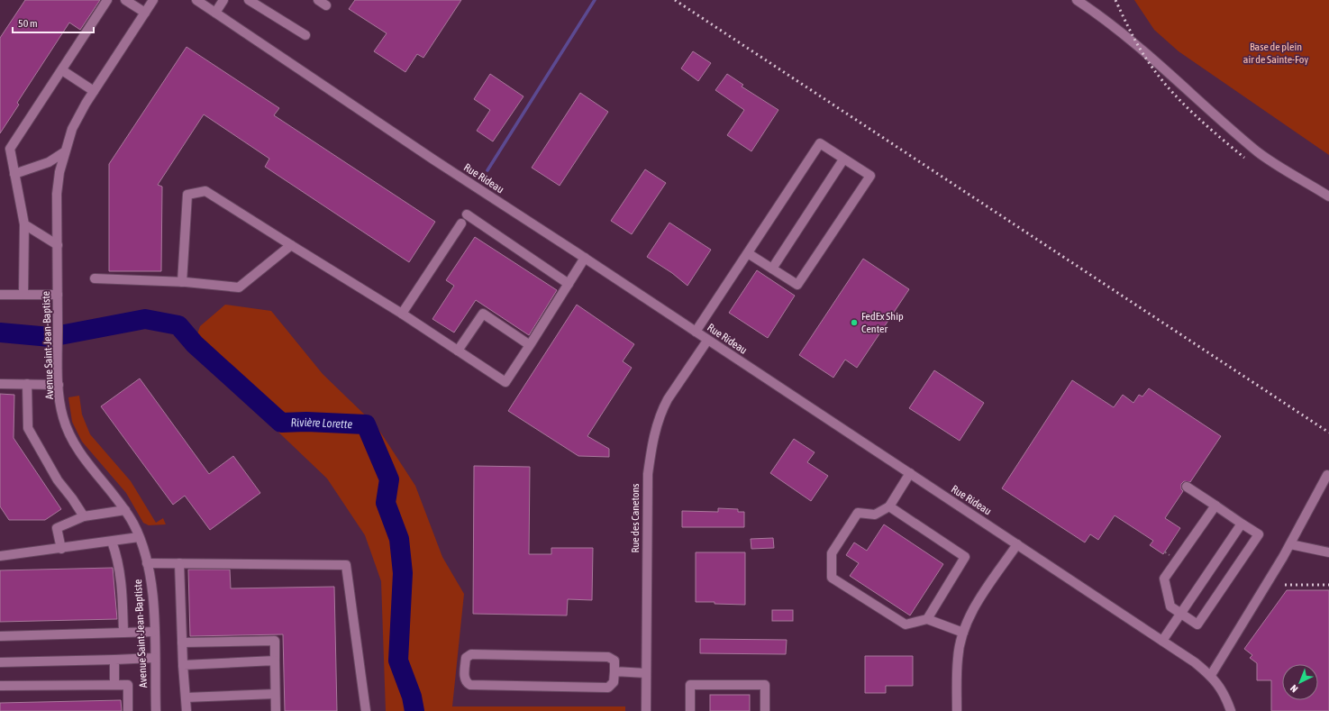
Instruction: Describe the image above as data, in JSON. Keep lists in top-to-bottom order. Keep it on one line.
{"streets":{"street":["Rue Rideau","Avenue Saint-Jean-Baptiste","Rue des Canetons"]},"crossings":[["Rue Rideau","Rue des Canetons"]],"water":["Rivière Lorette"],"parks":["Base de plein air de Sainte-Foy"],"places":["FedEx Ship Center"],"scale_bar":"50 m","north":"bottom left"}
